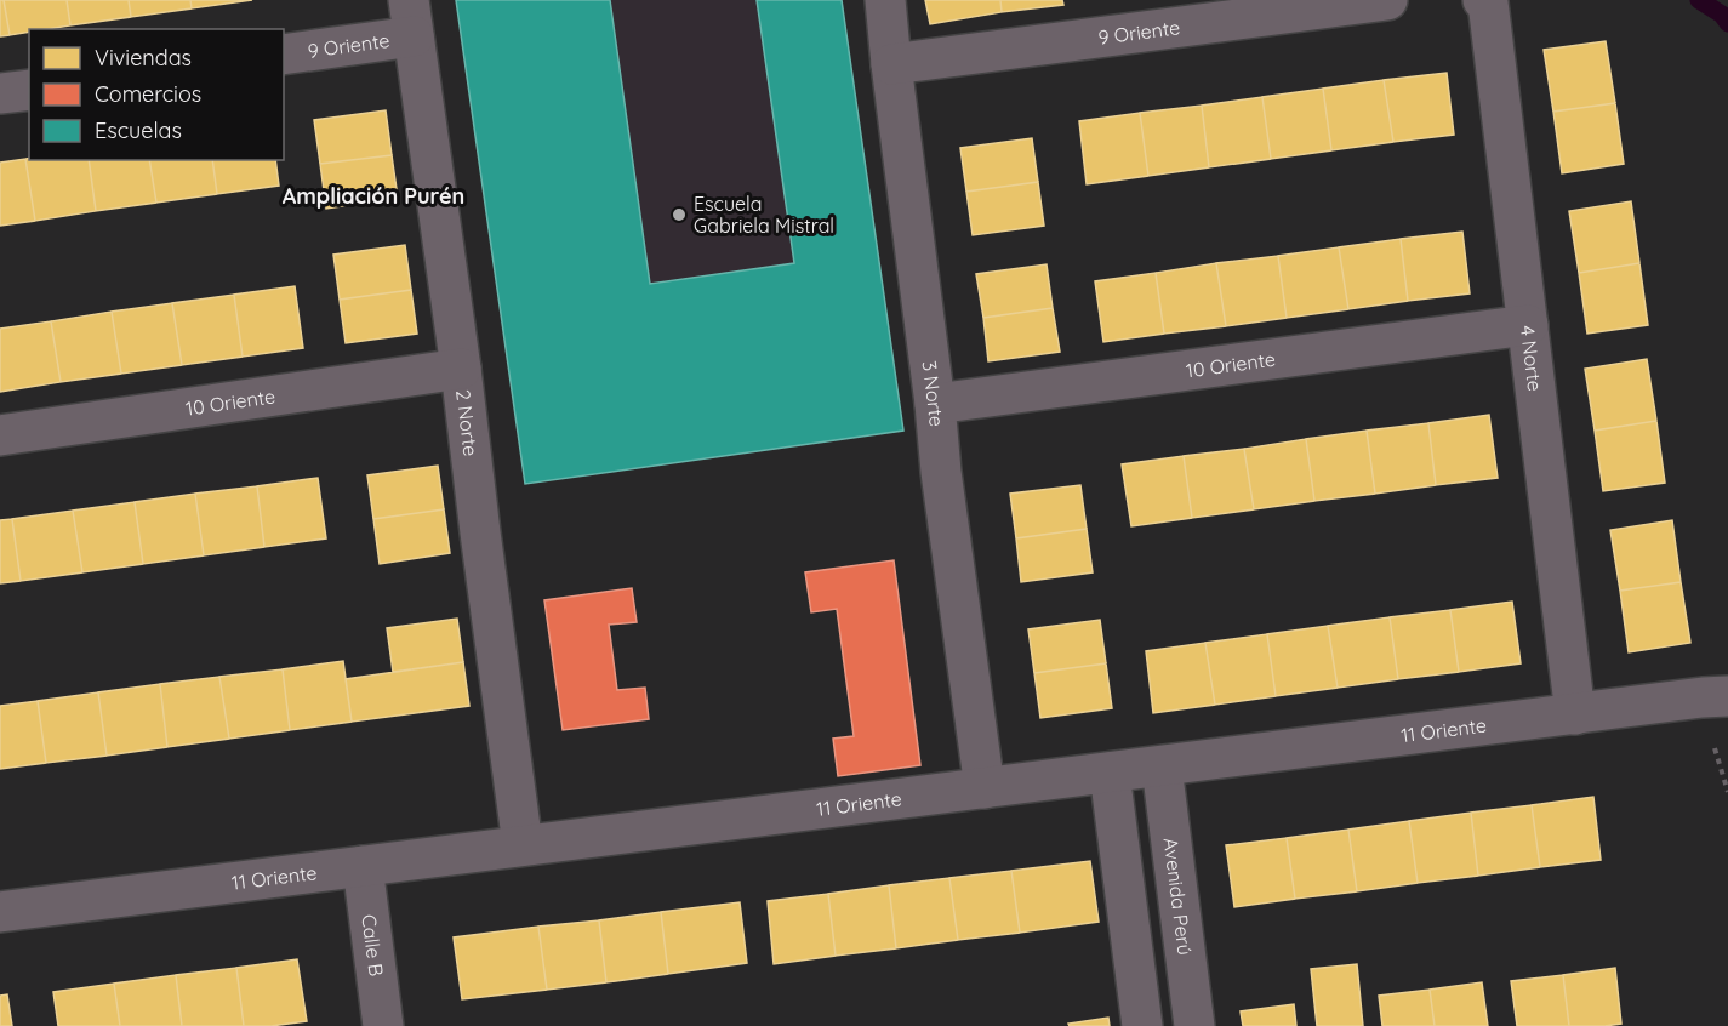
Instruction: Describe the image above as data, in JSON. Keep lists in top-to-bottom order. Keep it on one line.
{"streets":{"street":["9 Oriente","4 Norte","10 Oriente","3 Norte","2 Norte","11 Oriente","Avenida Perú","Calle B"]},"crossings":[["9 Oriente","3 Norte"],["9 Oriente","2 Norte"],["4 Norte","10 Oriente"],["4 Norte","11 Oriente"],["10 Oriente","3 Norte"],["10 Oriente","2 Norte"],["3 Norte","11 Oriente"],["2 Norte","11 Oriente"],["11 Oriente","Avenida Perú"],["11 Oriente","Calle B"]],"districts":["Ampliación Purén"],"places":["Escuela Gabriela Mistral"],"legend":["Viviendas","Comercios","Escuelas"]}
